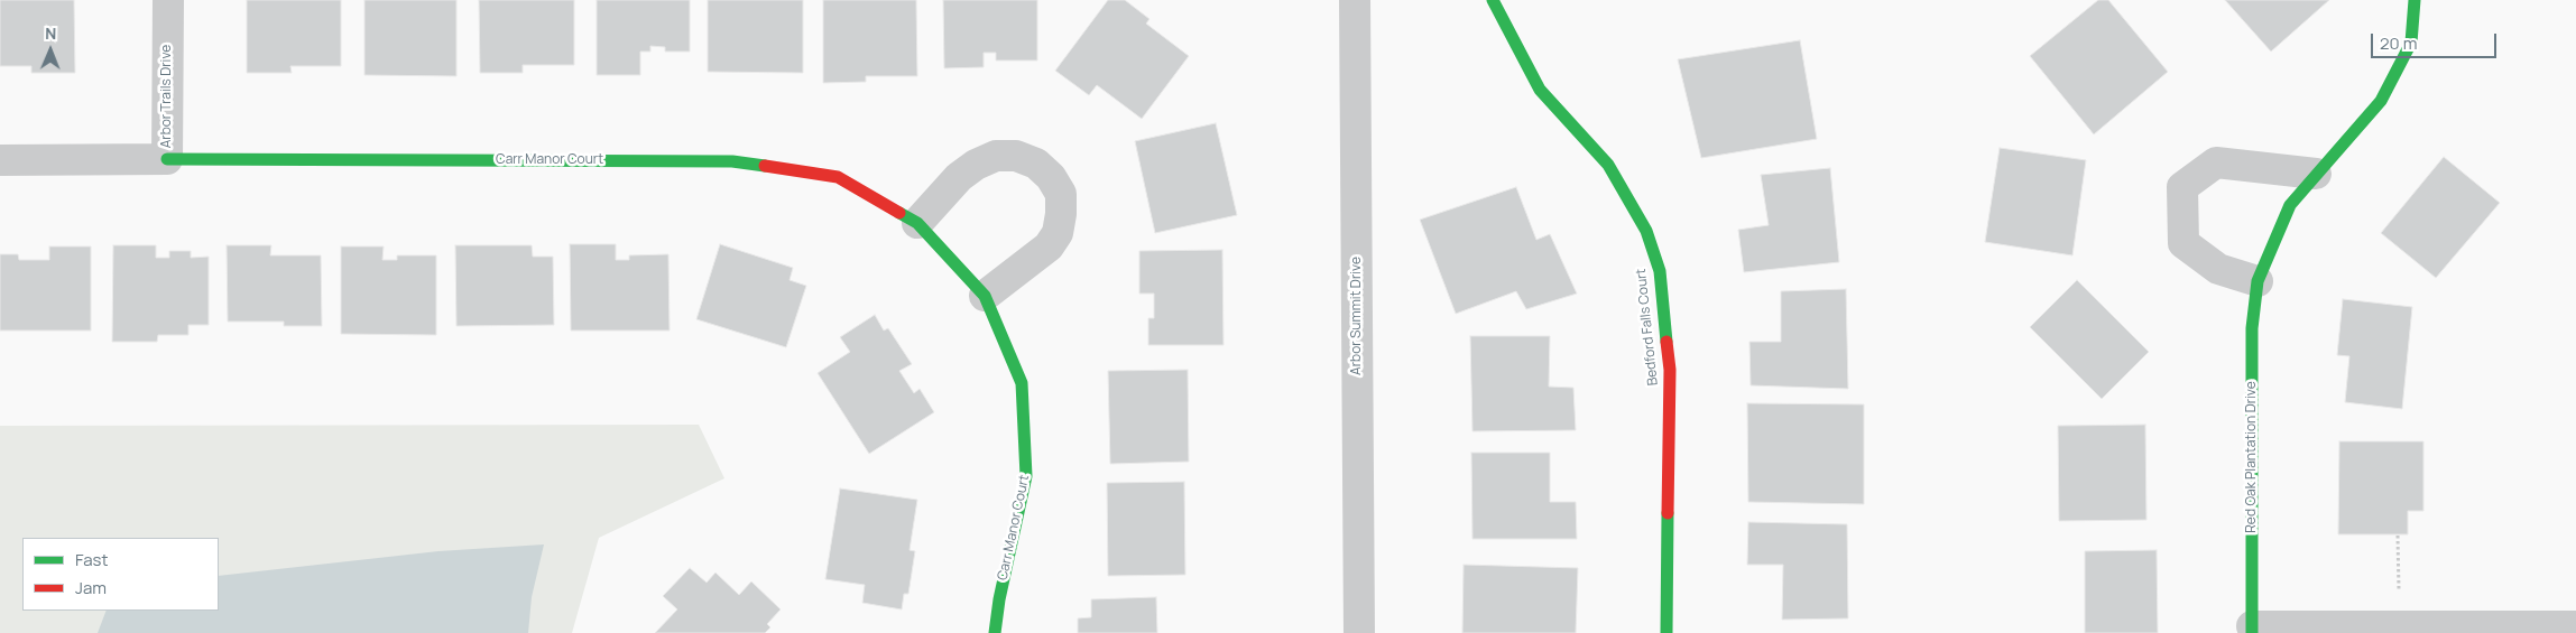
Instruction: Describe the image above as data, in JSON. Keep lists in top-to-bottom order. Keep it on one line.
{"streets":{"street":["Arbor Trails Drive","Carr Manor Court","Arbor Summit Drive","Bedford Falls Court","Red Oak Plantation Drive"]},"crossings":[["Arbor Trails Drive","Carr Manor Court"]],"legend":["Fast","Jam"],"scale_bar":"20 m","north":"top"}
